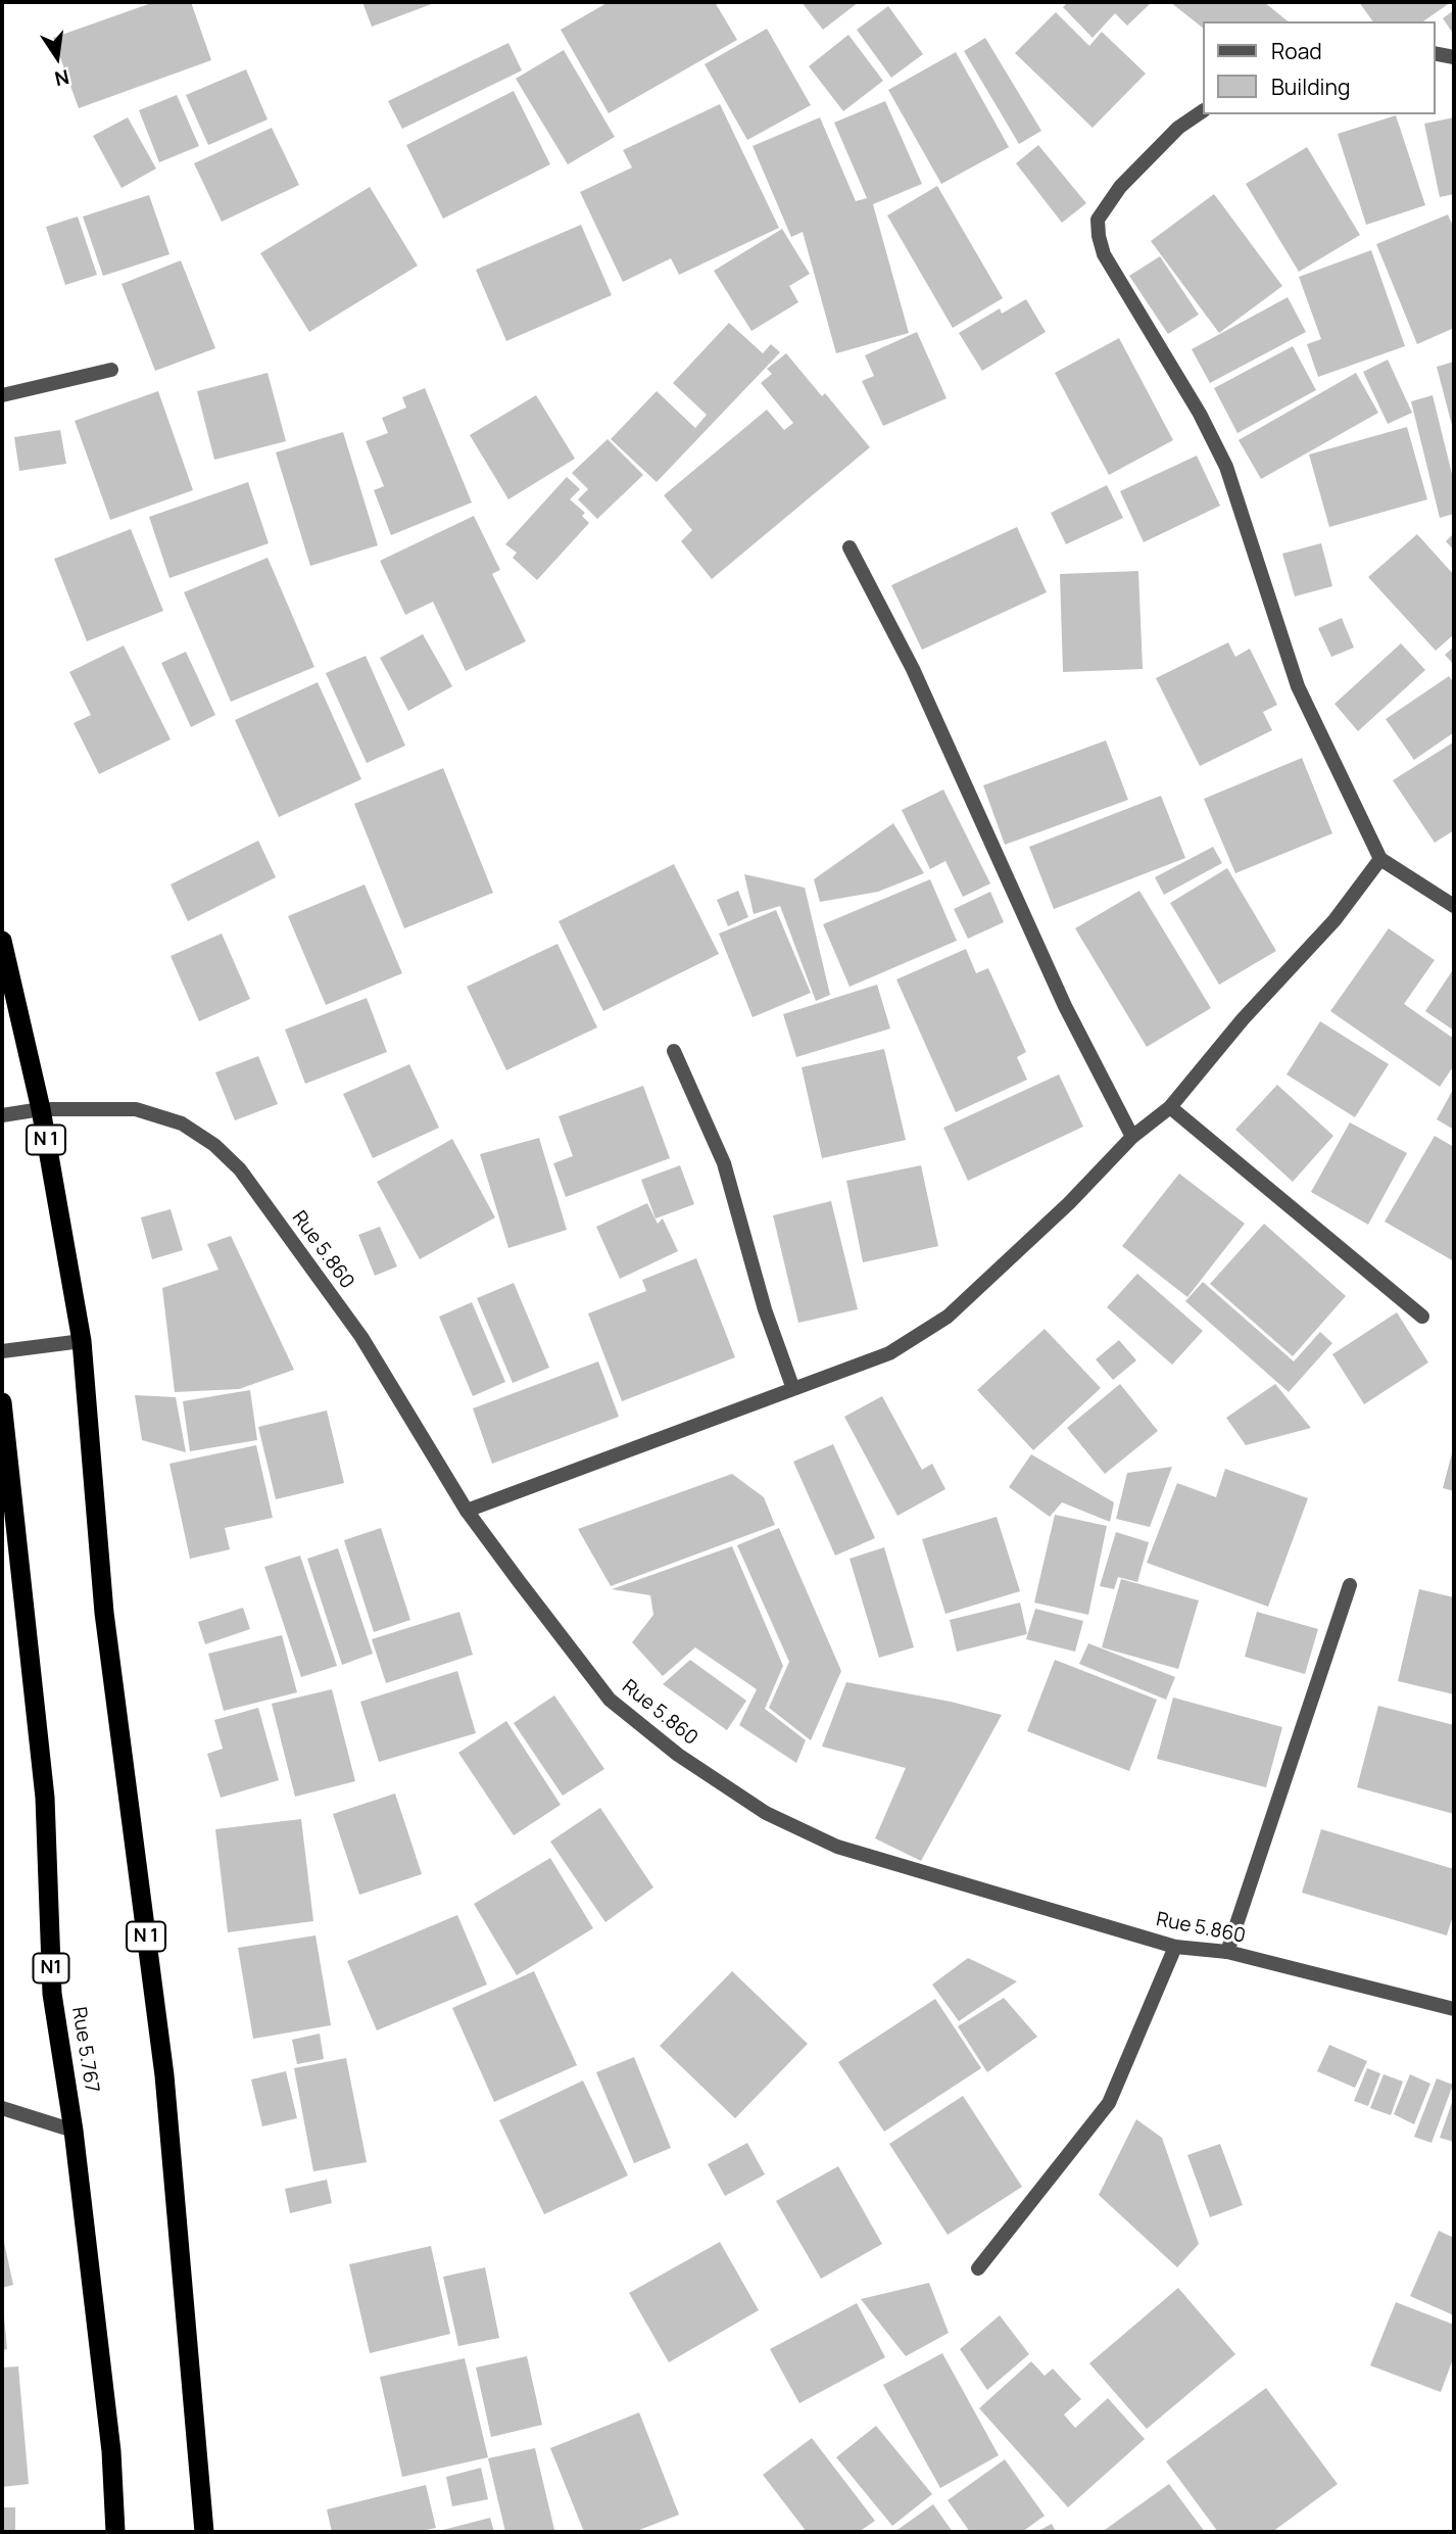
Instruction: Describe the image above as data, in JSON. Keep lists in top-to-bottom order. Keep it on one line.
{"streets":{"highway":["N 1","N1","Rue 5.767"],"street":["Rue 5.860"]},"crossings":[["N 1","Rue 5.860"]],"legend":["Road","Building"],"north":"bottom"}
